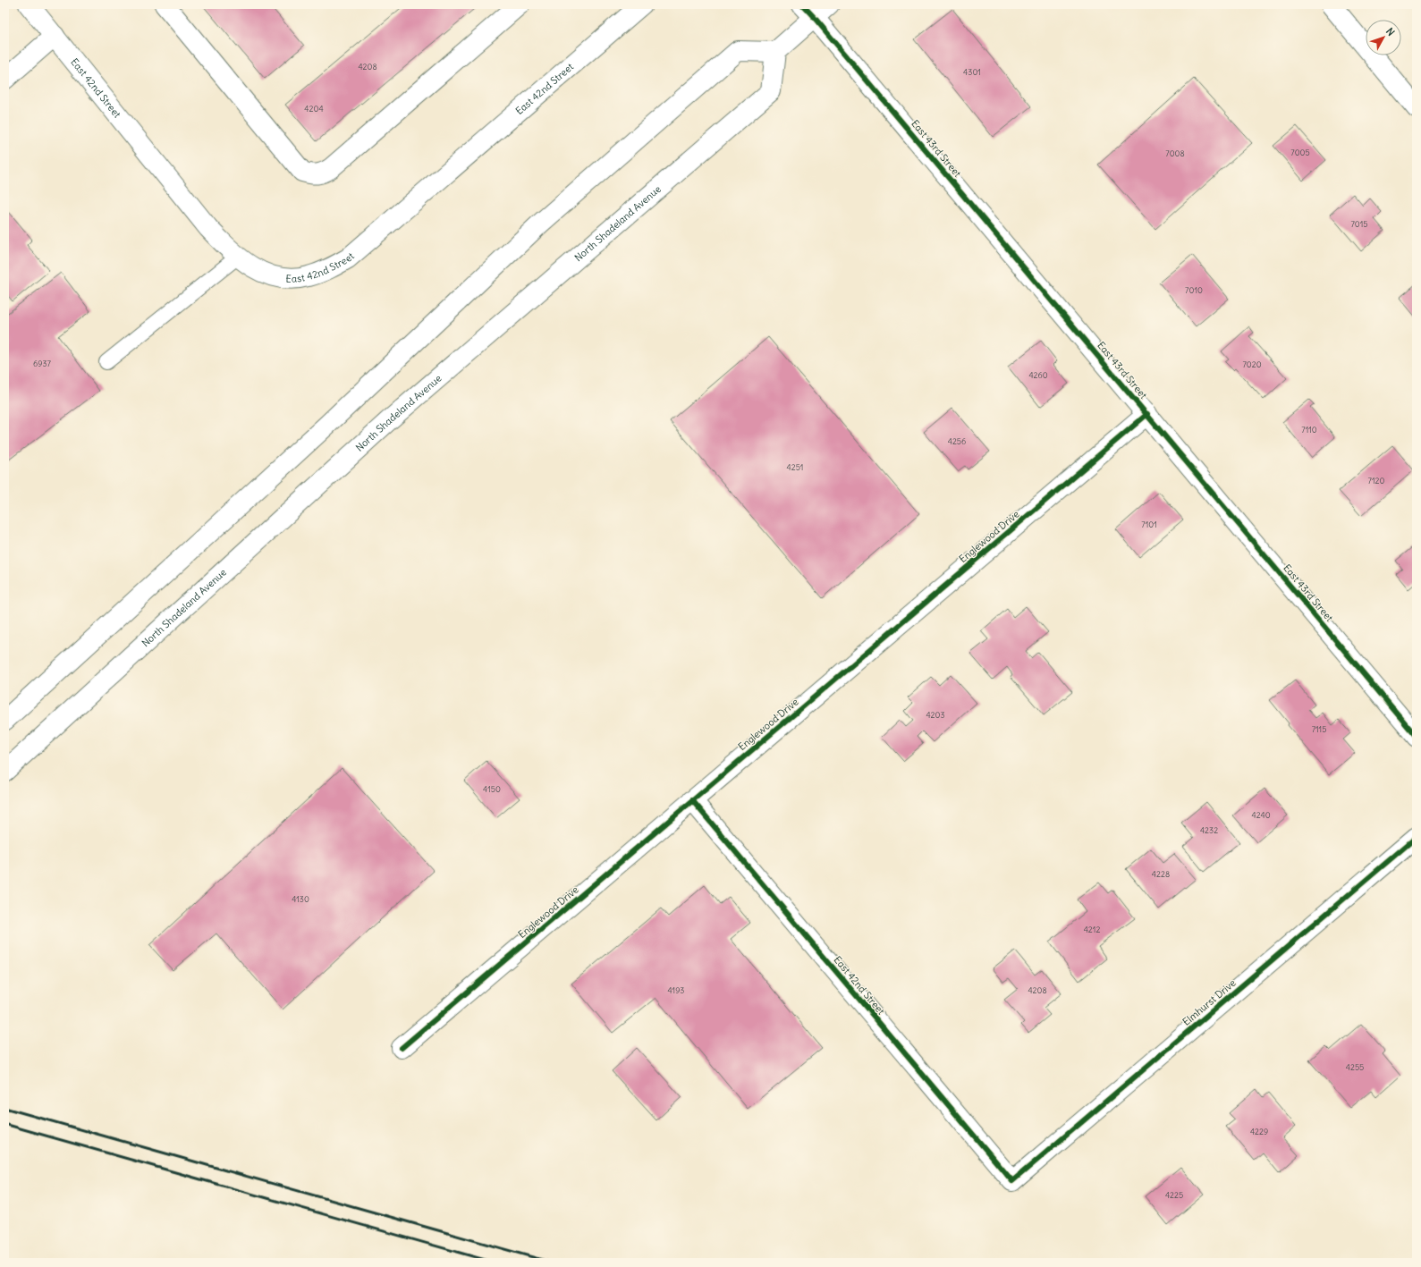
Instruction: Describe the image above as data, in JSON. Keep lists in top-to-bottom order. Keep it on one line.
{"streets":{"street":["East 42nd Street","East 43rd Street","North Shadeland Avenue","Englewood Drive","Elmhurst Drive"]},"crossings":[["East 42nd Street","Englewood Drive"],["East 42nd Street","Elmhurst Drive"],["East 43rd Street","Englewood Drive"]],"house_numbers":["4208","4301","4204","7005","7008","7015","7010","6937","7020","4260","7110","4256","4251","7120","7101","4203","7115","4150","4240","4232","4228","4130","4212","4193","4208","4255","4229","4225"],"north":"top right"}
